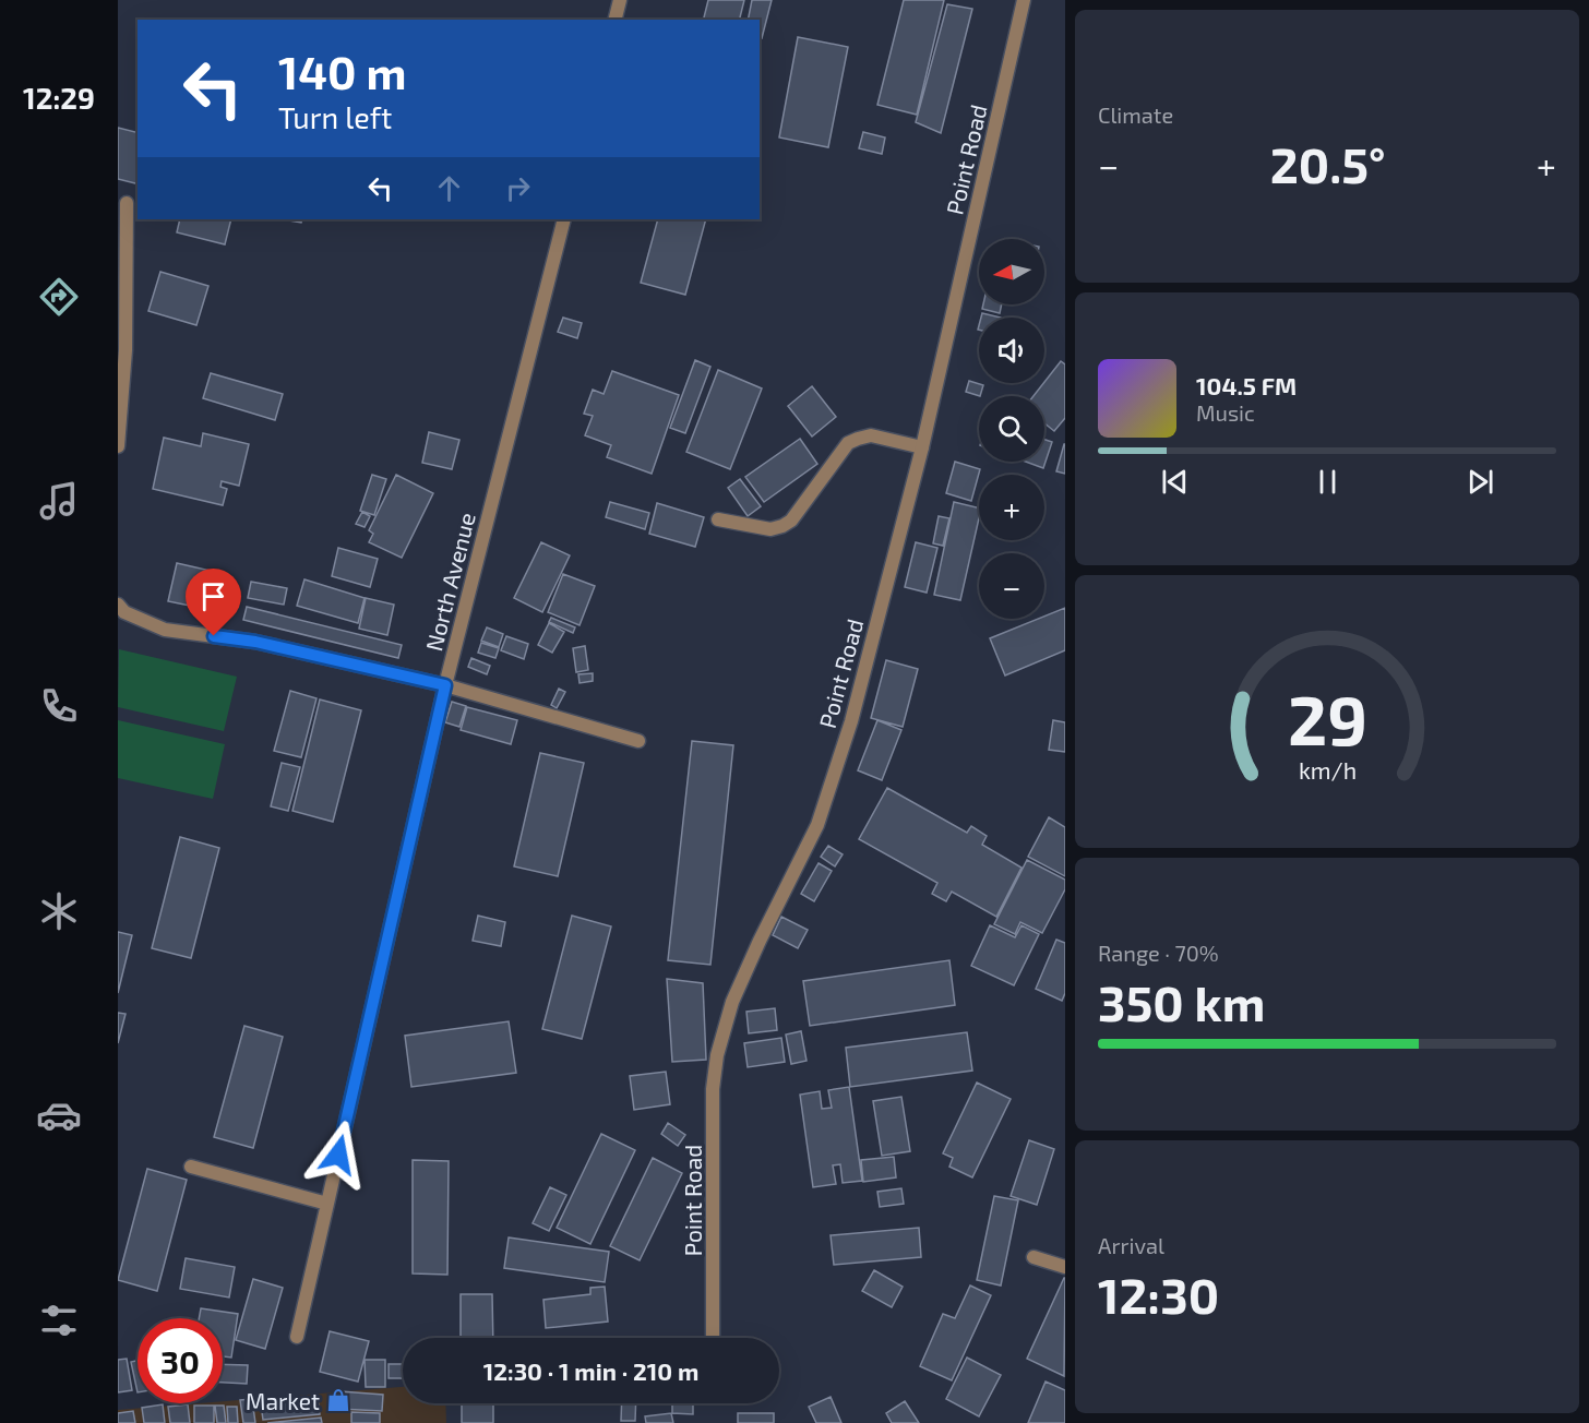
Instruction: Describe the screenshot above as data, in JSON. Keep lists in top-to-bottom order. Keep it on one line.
{"streets":{"street":["Point Road","North Avenue"]},"places":{"shop":["Market"]},"north":"left","page":{"tabs":"12:29","tile":["Climate",["Range · 70%","350 km"],["Arrival","12:30"]],"turn":["140 m","Turn left"],"heat":["−","20.5°","+"],"map_buttons":["+","−"],"song":["104.5 FM","Music"],"limit":"30","trip":"12:30 · 1 min · 210 m","gauge":["29","km/h"]}}
